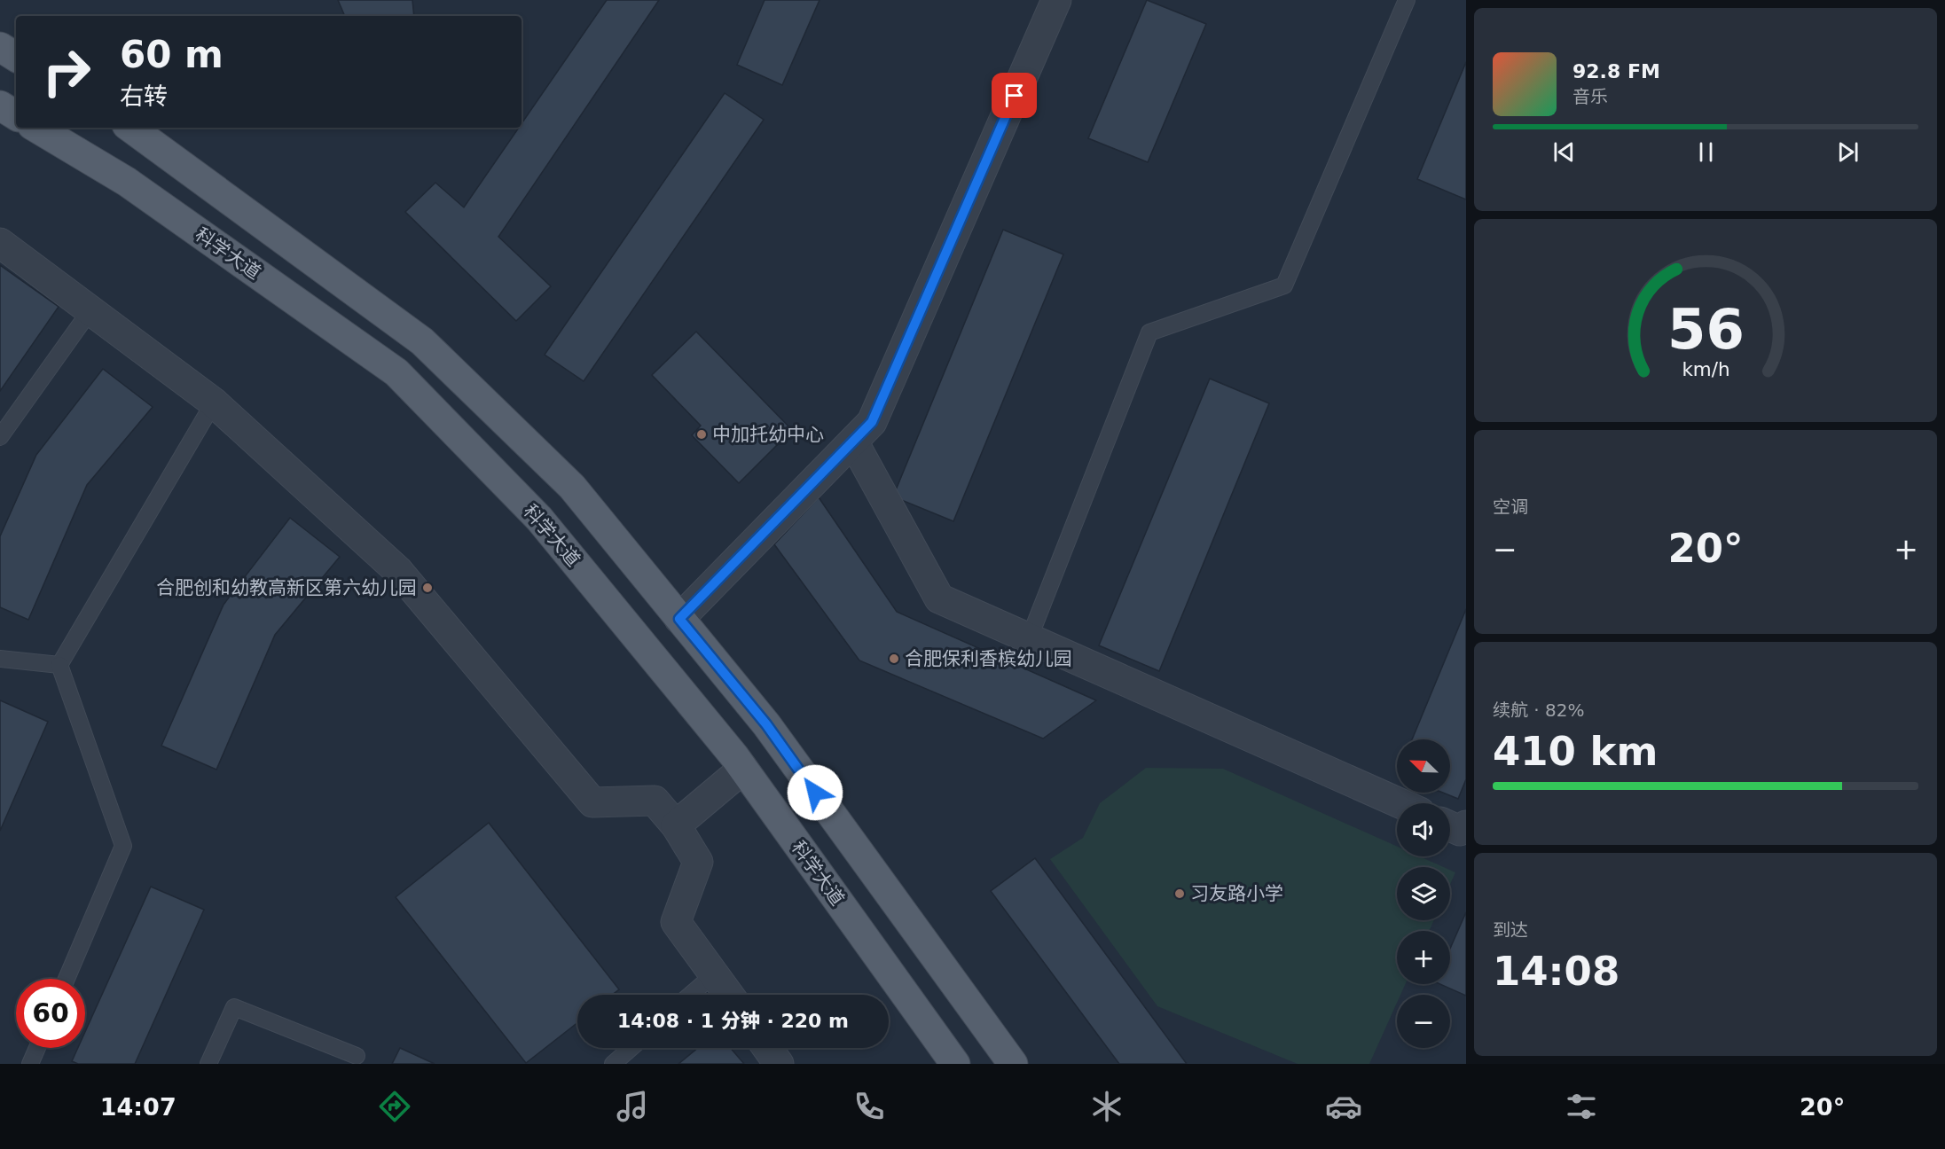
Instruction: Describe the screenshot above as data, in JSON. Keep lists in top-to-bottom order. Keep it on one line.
{"streets":{"main road":["科学大道"]},"places":["中加托幼中心","合肥创和幼教高新区第六幼儿园","合肥保利香槟幼儿园","习友路小学"],"north":"top left","page":{"turn":["60 m","右转"],"song":["92.8 FM","音乐"],"tile":["空调",["续航 · 82%","410 km"],["到达","14:08"]],"heat":["−","20°","+"],"map_buttons":["+","−"],"limit":"60","trip":"14:08 · 1 分钟 · 220 m","tabs":["14:07","20°"],"gauge":["56","km/h"]}}
